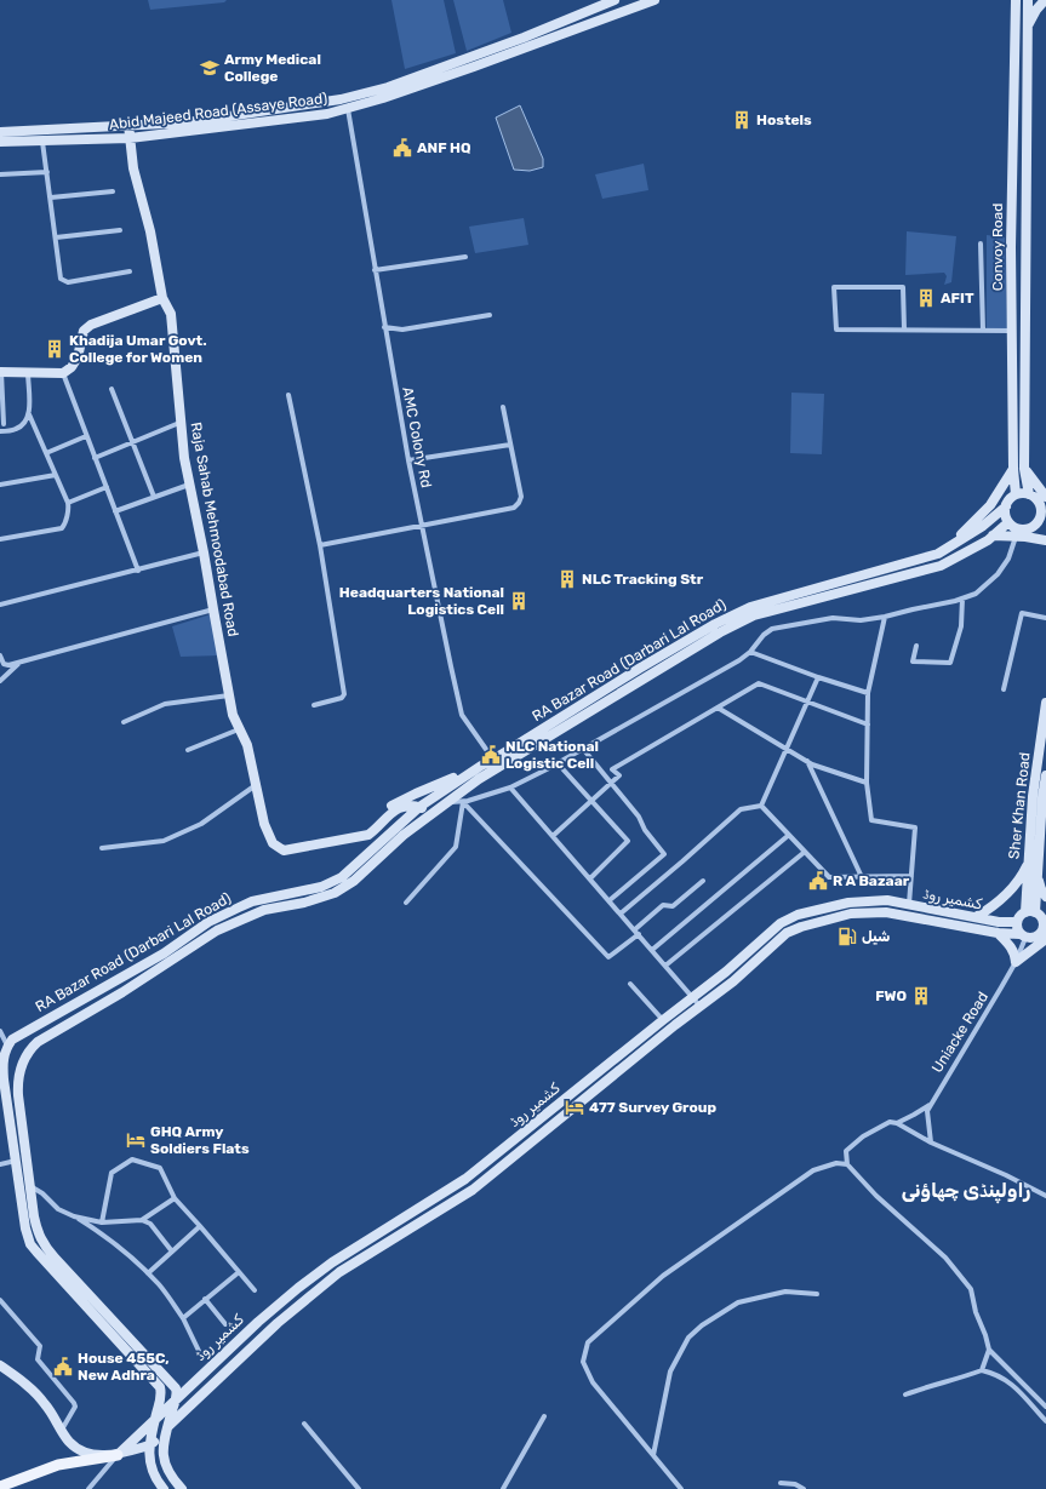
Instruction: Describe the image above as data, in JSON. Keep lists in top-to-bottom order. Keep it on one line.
{"streets":{"main road":["Abid Majeed Road (Assaye Road)","Convoy Road","Raja Sahab Mehmoodabad Road","RA Bazar Road (Darbari Lal Road)","Sher Khan Road","کشمیر روڈ"],"street":["AMC Colony Rd","Uniacke Road"]},"crossings":[["Abid Majeed Road (Assaye Road)","AMC Colony Rd"],["Abid Majeed Road (Assaye Road)","Raja Sahab Mehmoodabad Road"],["Convoy Road","RA Bazar Road (Darbari Lal Road)"],["AMC Colony Rd","RA Bazar Road (Darbari Lal Road)"],["RA Bazar Road (Darbari Lal Road)","کشمیر روڈ"],["Sher Khan Road","کشمیر روڈ"],["Sher Khan Road","Uniacke Road"],["کشمیر روڈ","Uniacke Road"]],"districts":["راولپنڈی چھاؤنی"],"places":{"school or university":["Army Medical College"],"building":["Hostels","AFIT","Khadija Umar Govt. College for Women","NLC Tracking Str","Headquarters National Logistics Cell","FWO"],"public building":["ANF HQ","NLC National Logistic Cell","R A Bazaar","House 455C, New Adhra"],"fuel station":["شیل"],"hotel":["477 Survey Group","GHQ Army Soldiers Flats"]}}
